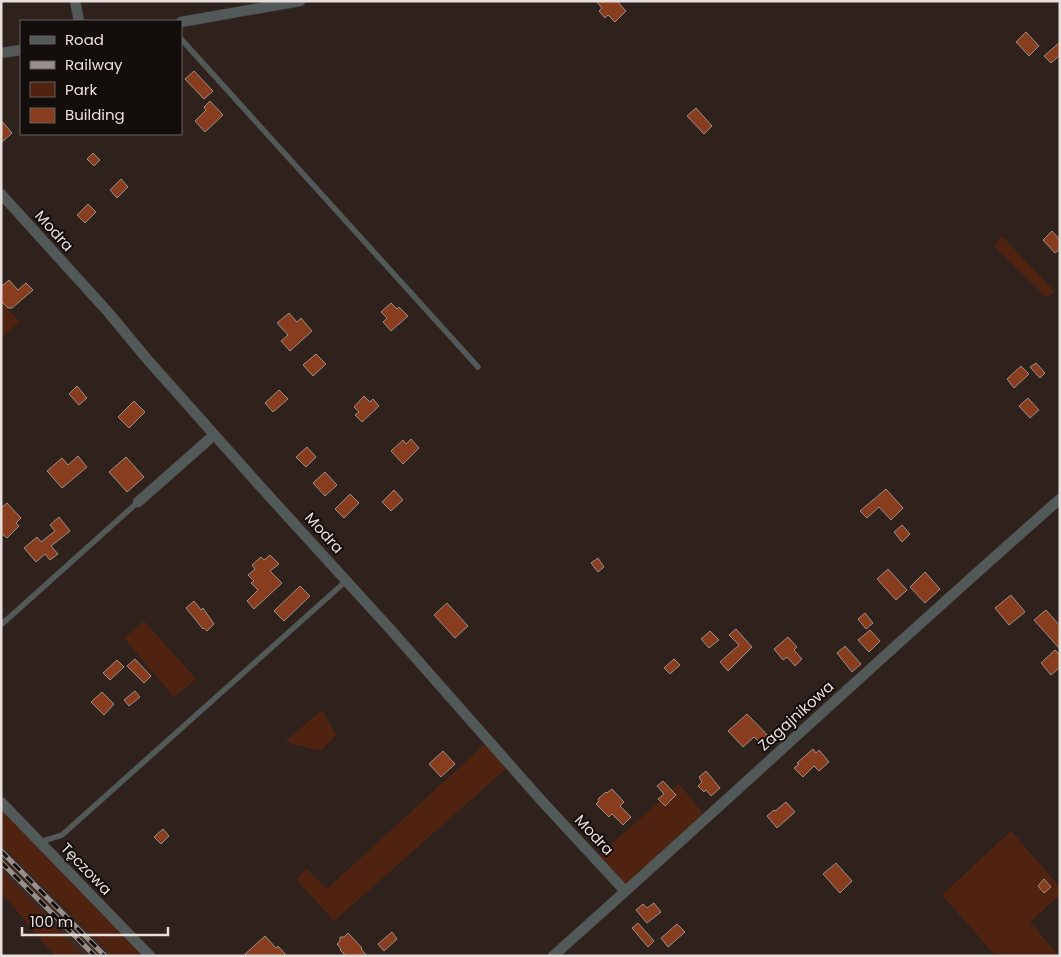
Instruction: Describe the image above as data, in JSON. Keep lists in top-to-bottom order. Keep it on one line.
{"streets":{"street":["Modra","Zagajnikowa","Tęczowa"]},"crossings":[["Modra","Zagajnikowa"]],"legend":["Road","Railway","Park","Building"],"scale_bar":"100 m"}
